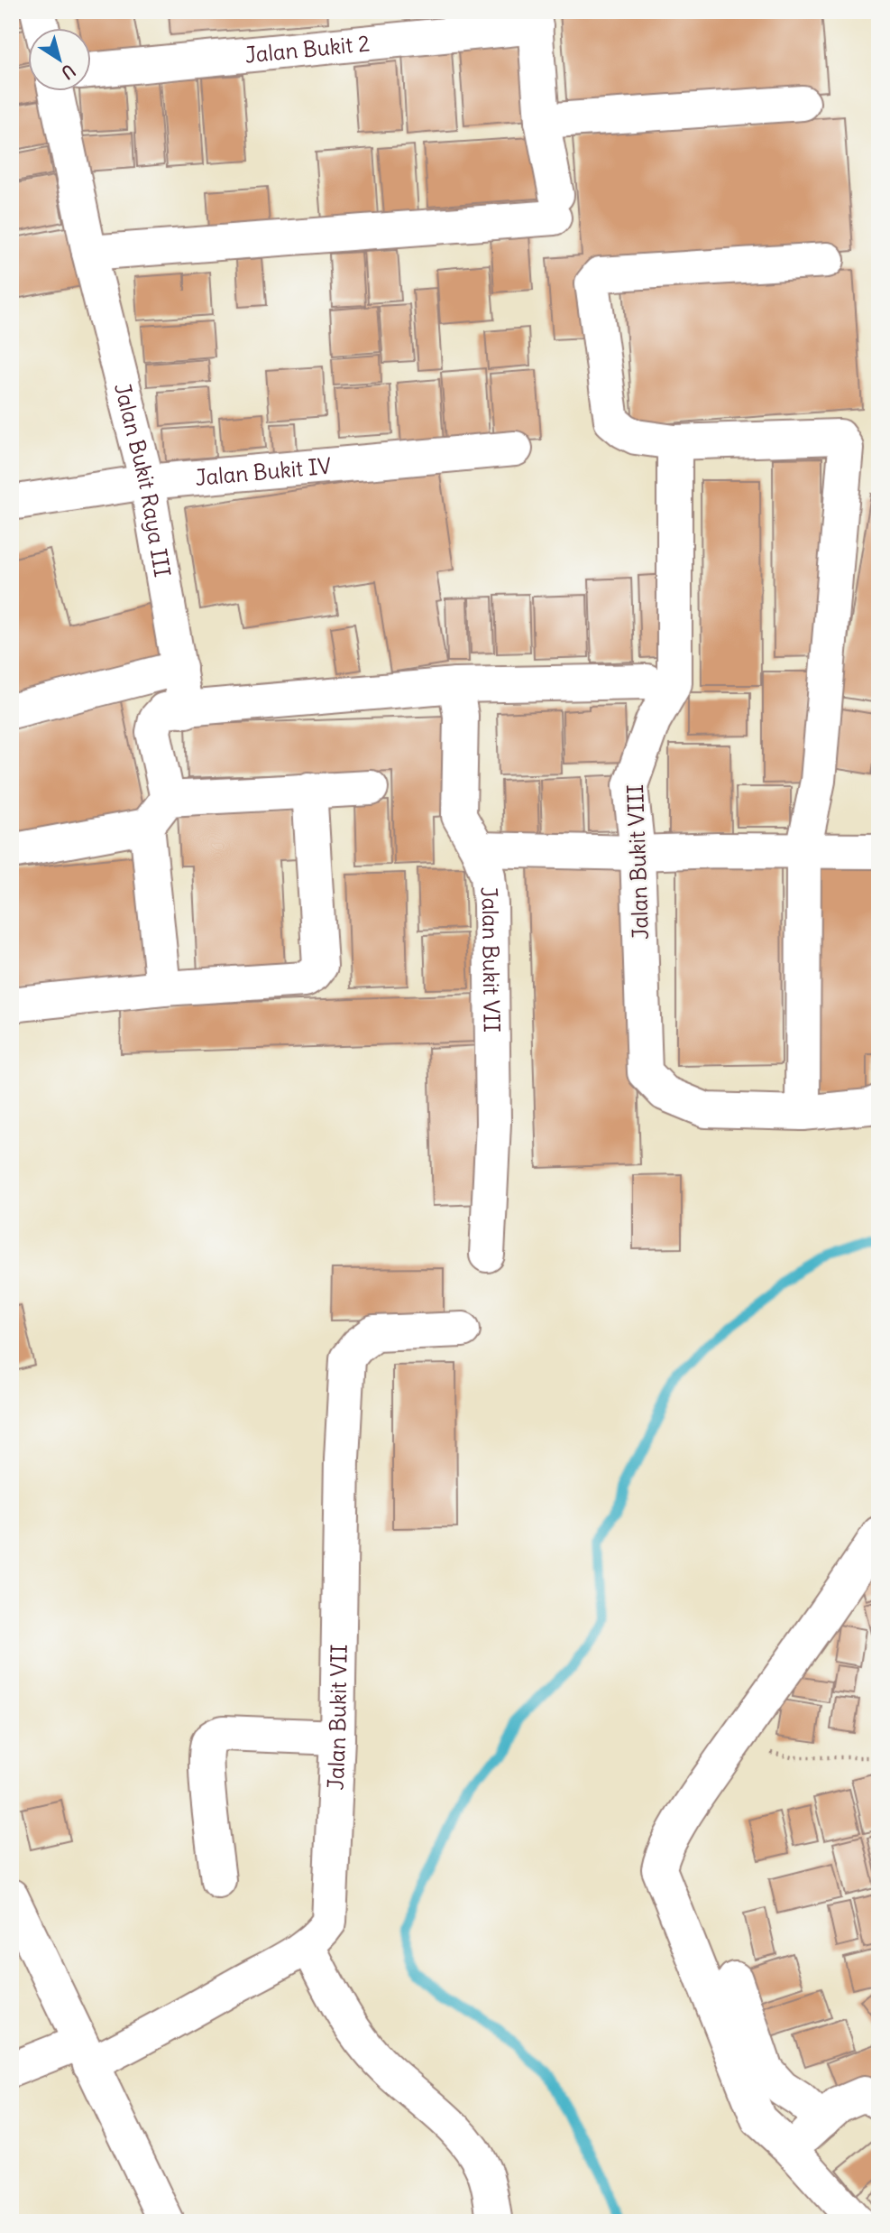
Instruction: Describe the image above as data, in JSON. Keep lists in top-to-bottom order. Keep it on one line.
{"streets":{"street":["Jalan Bukit 2","Jalan Bukit IV","Jalan Bukit Raya III","Jalan Bukit VIII","Jalan Bukit VII"]},"crossings":[["Jalan Bukit IV","Jalan Bukit Raya III"]],"north":"bottom right"}
